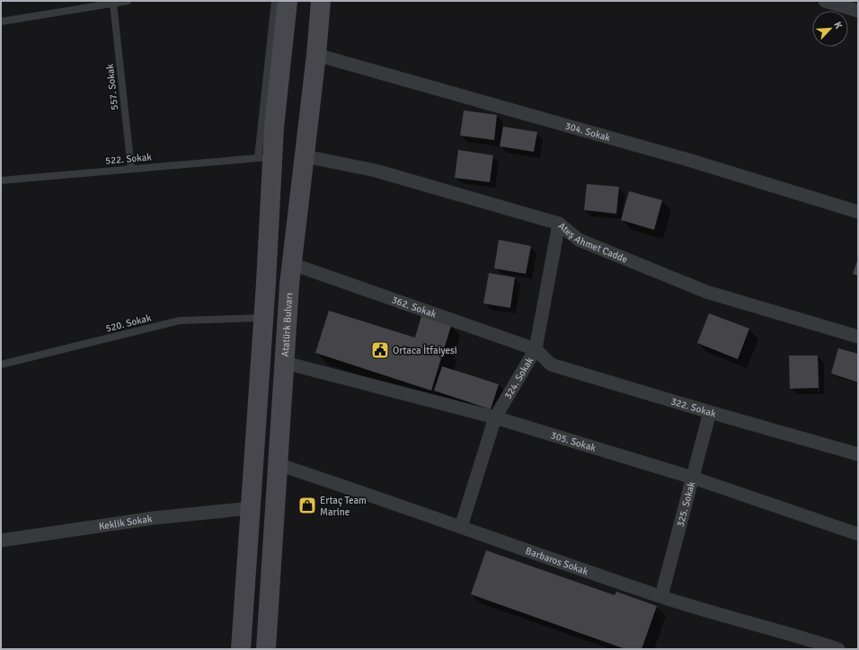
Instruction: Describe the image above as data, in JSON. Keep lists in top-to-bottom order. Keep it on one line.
{"streets":{"main road":["Atatürk Bulvarı"],"street":["304. Sokak","Ateş Ahmet Cadde","362. Sokak","324. Sokak","322. Sokak","305. Sokak","325. Sokak","Keklik Sokak","Barbaros Sokak"],"lane":["557. Sokak","522. Sokak","520. Sokak"]},"crossings":[["557. Sokak","522. Sokak"],["304. Sokak","Atatürk Bulvarı"],["Ateş Ahmet Cadde","Atatürk Bulvarı"],["Ateş Ahmet Cadde","324. Sokak"],["362. Sokak","Atatürk Bulvarı"],["362. Sokak","324. Sokak"],["362. Sokak","322. Sokak"],["Atatürk Bulvarı","305. Sokak"],["Atatürk Bulvarı","Barbaros Sokak"],["324. Sokak","322. Sokak"],["324. Sokak","305. Sokak"],["324. Sokak","Barbaros Sokak"],["322. Sokak","325. Sokak"],["305. Sokak","325. Sokak"],["325. Sokak","Barbaros Sokak"]],"places":{"public building":["Ortaca İtfaiyesi"],"shop":["Ertaç Team Marine"]},"north":"top right"}
